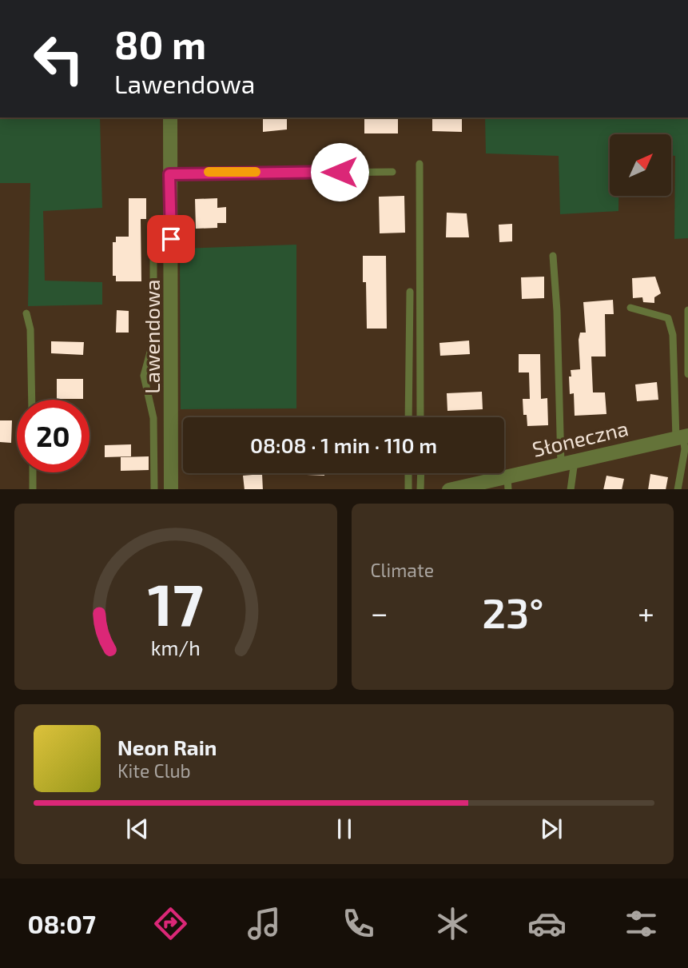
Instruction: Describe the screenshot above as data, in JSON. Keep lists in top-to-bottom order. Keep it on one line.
{"streets":{"street":["Lawendowa","Słoneczna"]},"north":"top right","page":{"turn":["80 m","Lawendowa"],"limit":"20","trip":"08:08 · 1 min · 110 m","tile":"Climate","heat":["−","23°","+"],"song":["Neon Rain","Kite Club"],"tabs":"08:07","gauge":["17","km/h"]}}
